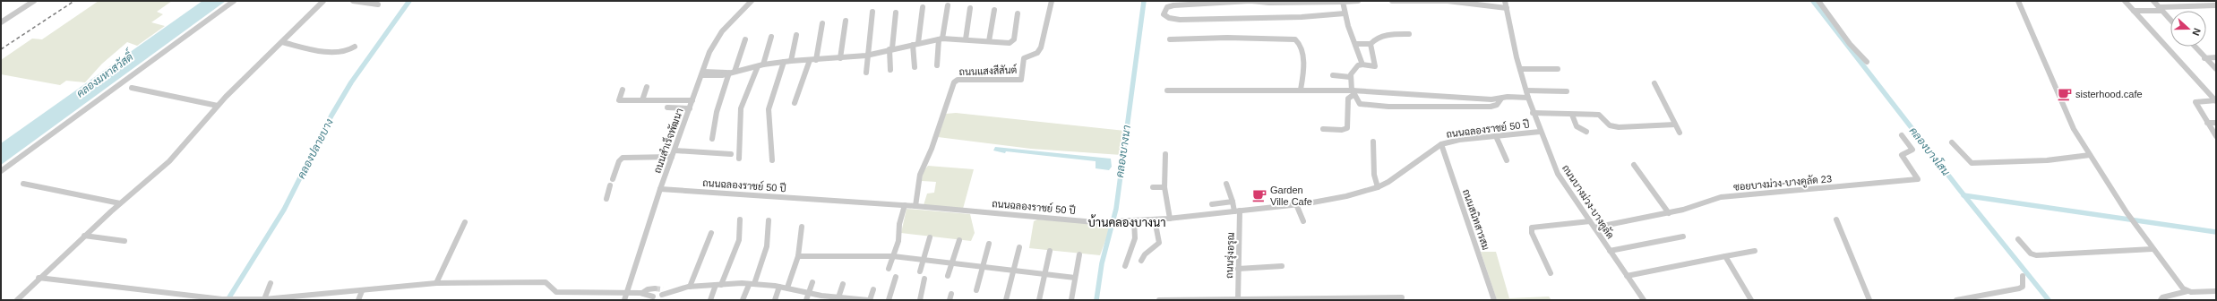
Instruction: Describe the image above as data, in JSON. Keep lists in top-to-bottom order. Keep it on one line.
{"streets":{"street":["ถนนแสงสีสันต์","ถนนฉลองราชย์ 50 ปี","ถนนสำเร็จพัฒนา","ซอยบางม่วง-บางคูลัด 23","ถนนบางม่วง-บางคูลัด","ถนนสนิทสารสม","ถนนรุ่งอรุณ"]},"crossings":[["ถนนแสงสีสันต์","ถนนฉลองราชย์ 50 ปี"],["ถนนฉลองราชย์ 50 ปี","ถนนสำเร็จพัฒนา"],["ถนนฉลองราชย์ 50 ปี","ถนนบางม่วง-บางคูลัด"],["ถนนฉลองราชย์ 50 ปี","ถนนสนิทสารสม"],["ถนนฉลองราชย์ 50 ปี","ถนนรุ่งอรุณ"],["ซอยบางม่วง-บางคูลัด 23","ถนนบางม่วง-บางคูลัด"]],"districts":["บ้านคลองบางนา"],"water":["คลองมหาสวัสดิ์","คลองปลายบาง","คลองบางนา","คลองบางโสน"],"places":{"cafe":["sisterhood.cafe","Garden Ville Cafe"]},"north":"right"}
